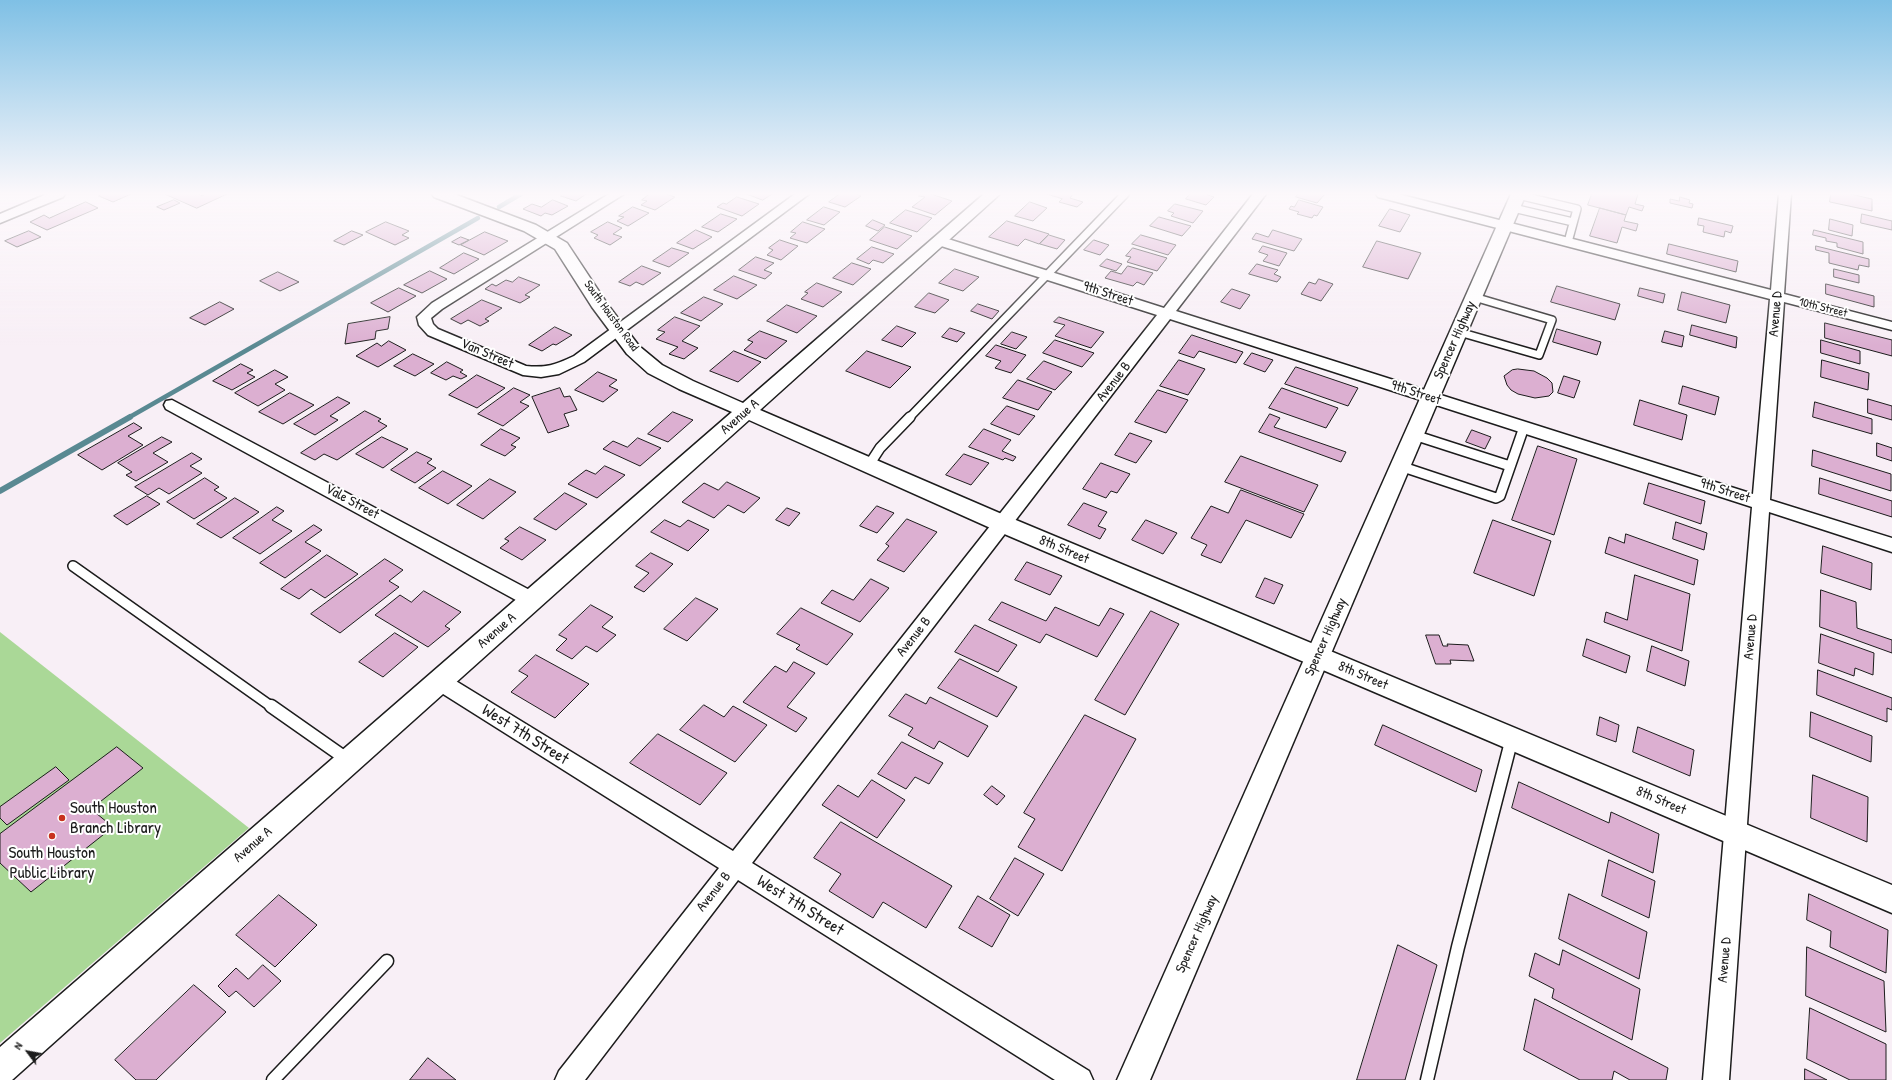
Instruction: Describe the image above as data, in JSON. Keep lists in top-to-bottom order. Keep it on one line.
{"streets":{"street":["9th Street","10th Street","Avenue D","South Houston Road","Spencer Highway","Van Street","Avenue B","Avenue A","Vale Street","8th Street","West 7th Street"]},"crossings":[["9th Street","Avenue D"],["9th Street","Spencer Highway"],["9th Street","Avenue B"],["10th Street","Avenue D"],["Avenue D","8th Street"],["South Houston Road","Van Street"],["South Houston Road","Avenue A"],["South Houston Road","8th Street"],["Spencer Highway","8th Street"],["Avenue B","8th Street"],["Avenue B","West 7th Street"],["Avenue A","Vale Street"],["Avenue A","8th Street"],["Avenue A","West 7th Street"]],"places":["South Houston Branch Library","South Houston Public Library"],"north":"top left"}
